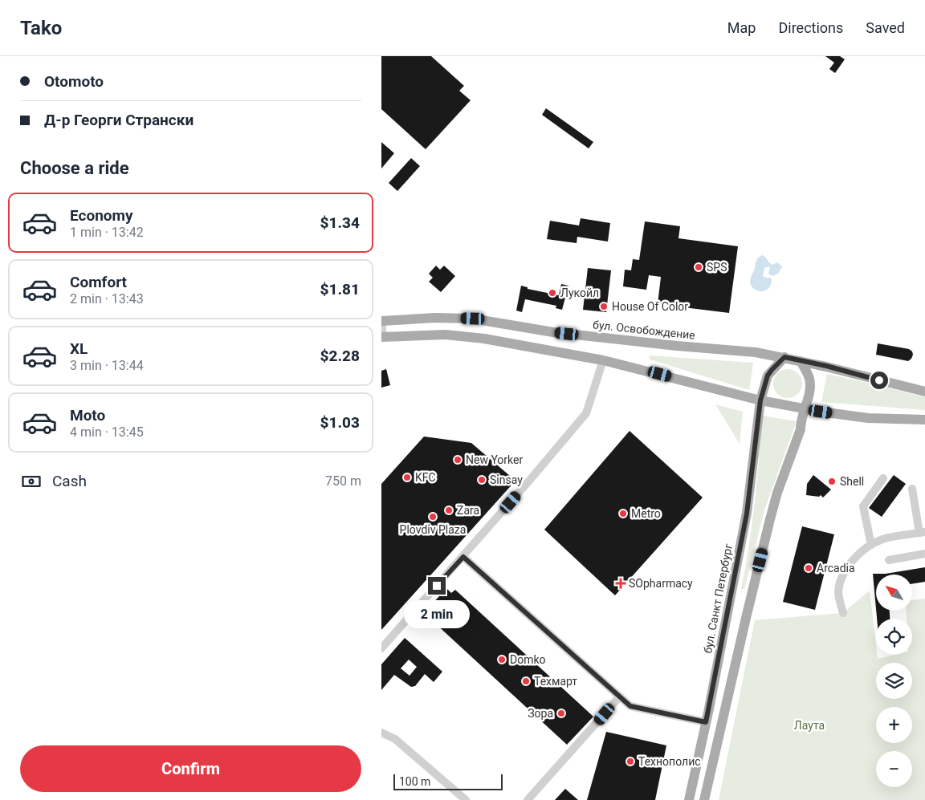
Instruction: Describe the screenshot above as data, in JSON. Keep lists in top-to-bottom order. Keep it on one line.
{"streets":{"main road":["бул. Освобождение","бул. Санкт Петербург"]},"crossings":[["бул. Освобождение","бул. Санкт Петербург"]],"parks":["Лаута"],"places":{"other":["SPS","Лукойл","House Of Color","New Yorker","KFC","Sinsay","Shell","Zara","Metro","Plovdiv Plaza","Arcadia","Domko","Техмарт","Зора","Технополис"],"health":["SOpharmacy"]},"scale_bar":"100 m","north":"top left","page":{"header":"Tako","nav":["Map","Directions","Saved"],"banner":["Otomoto","Д-р Георги Странски"],"heading":"Choose a ride","list":[{"name":"Economy","note":"1 min · 13:42","value":"$1.34"},{"name":"Comfort","note":"2 min · 13:43","value":"$1.81"},{"name":"XL","note":"3 min · 13:44","value":"$2.28"},{"name":"Moto","note":"4 min · 13:45","value":"$1.03"}],"pay":["Cash","750 m"],"map_buttons":["+","−"],"bubble":"2 min","buttons":"Confirm","scale":"100 m"}}
